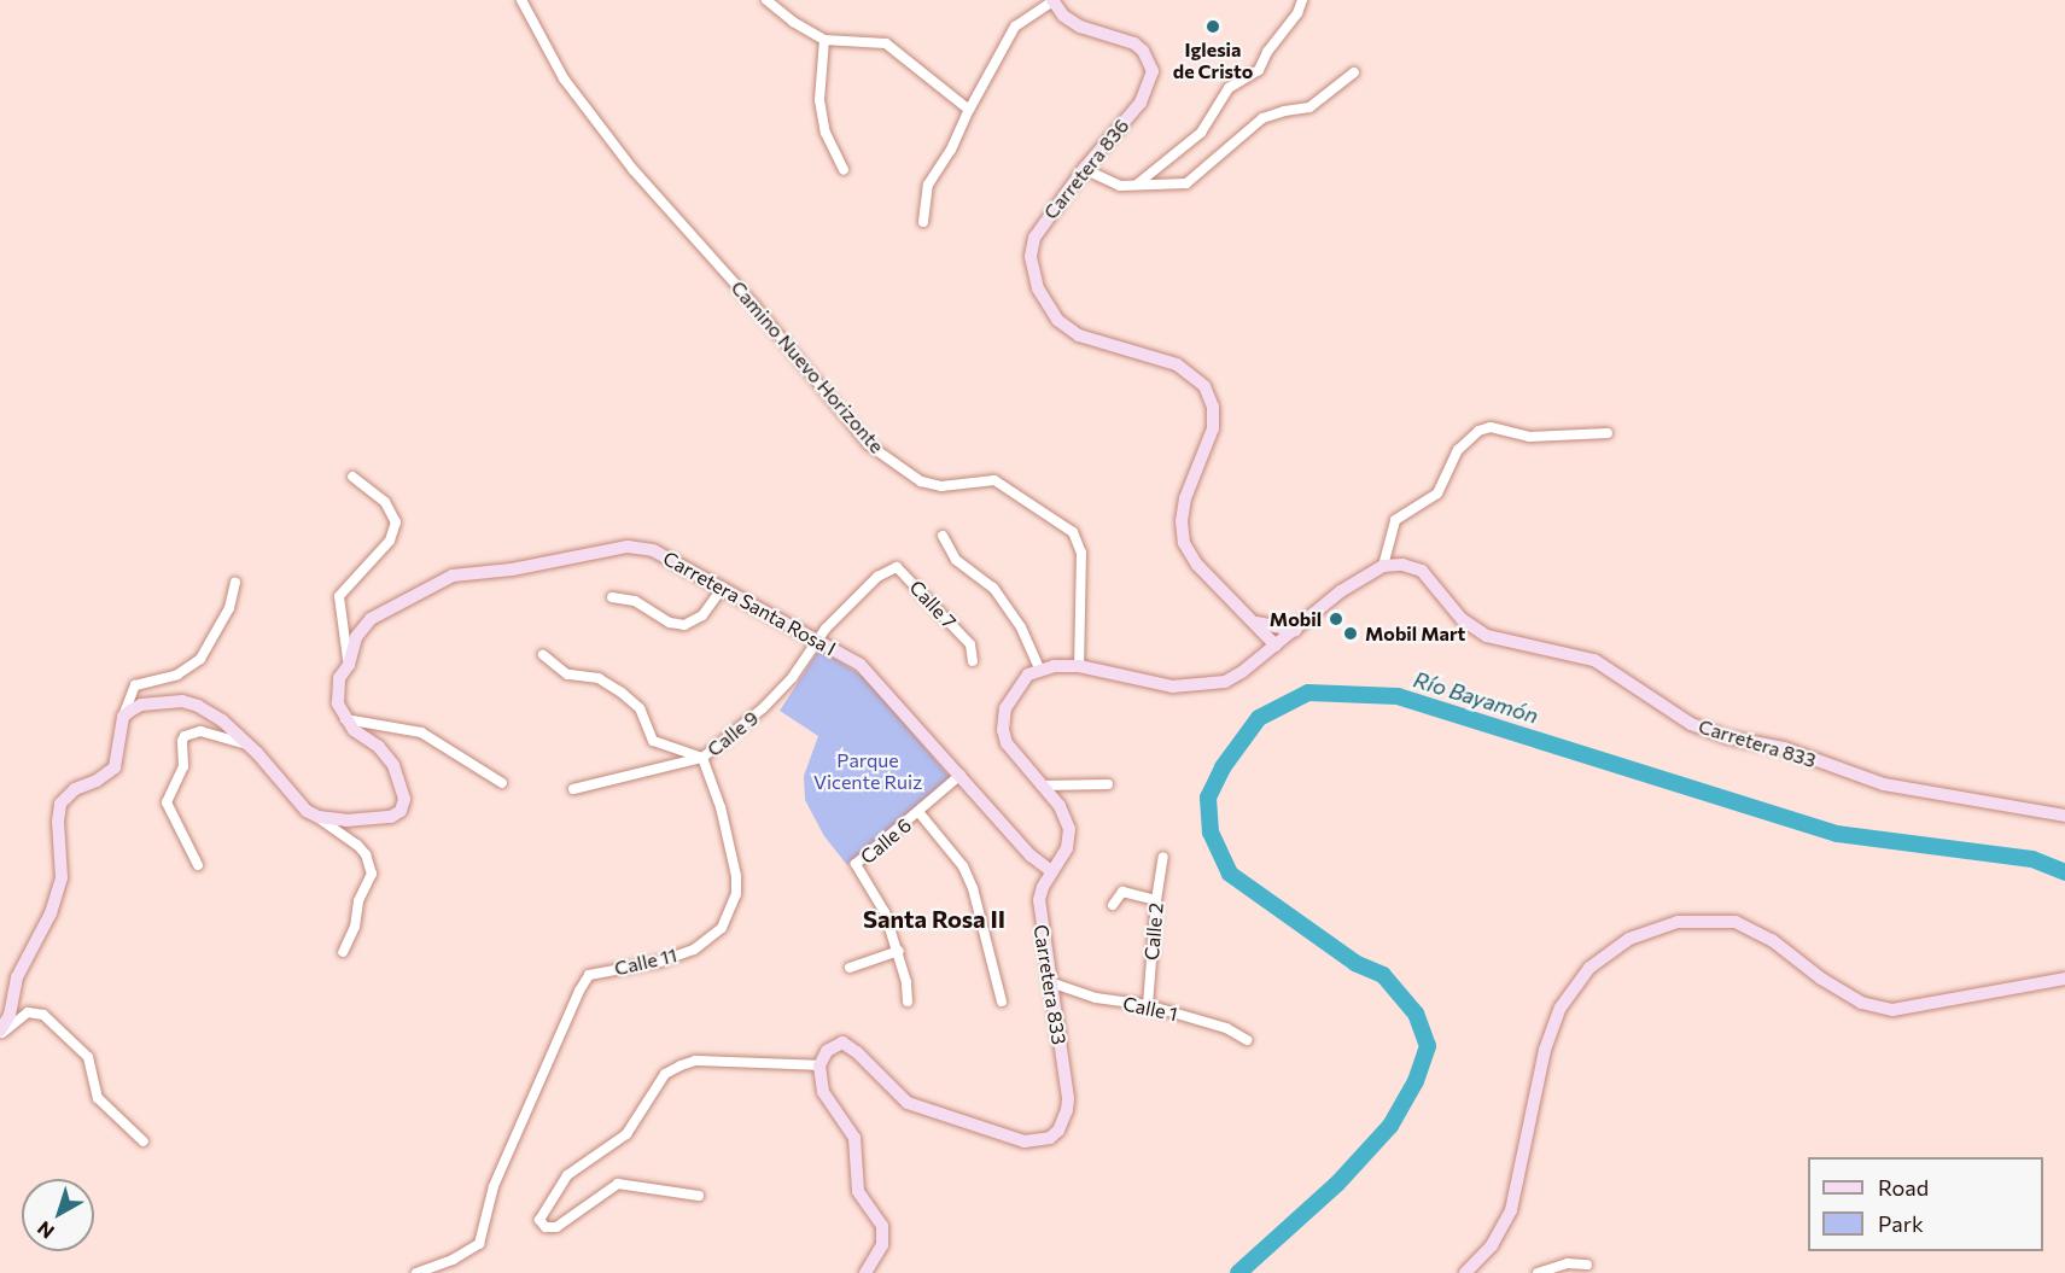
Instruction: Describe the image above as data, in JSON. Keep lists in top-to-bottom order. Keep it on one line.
{"streets":{"street":["Carretera 836","Camino Nuevo Horizonte","Carretera Santa Rosa I","Calle 7","Calle 9","Carretera 833","Calle 6","Calle 2","Calle 11","Calle 1"]},"crossings":[["Carretera Santa Rosa I","Calle 7"],["Carretera Santa Rosa I","Calle 9"],["Carretera Santa Rosa I","Carretera 833"],["Carretera Santa Rosa I","Calle 6"],["Calle 7","Calle 9"],["Calle 9","Calle 11"],["Carretera 833","Calle 1"],["Calle 2","Calle 1"]],"districts":["Santa Rosa II"],"water":["Río Bayamón"],"parks":["Parque Vicente Ruiz"],"places":["Iglesia de Cristo","Mobil","Mobil Mart"],"legend":["Road","Park"],"north":"bottom left"}
